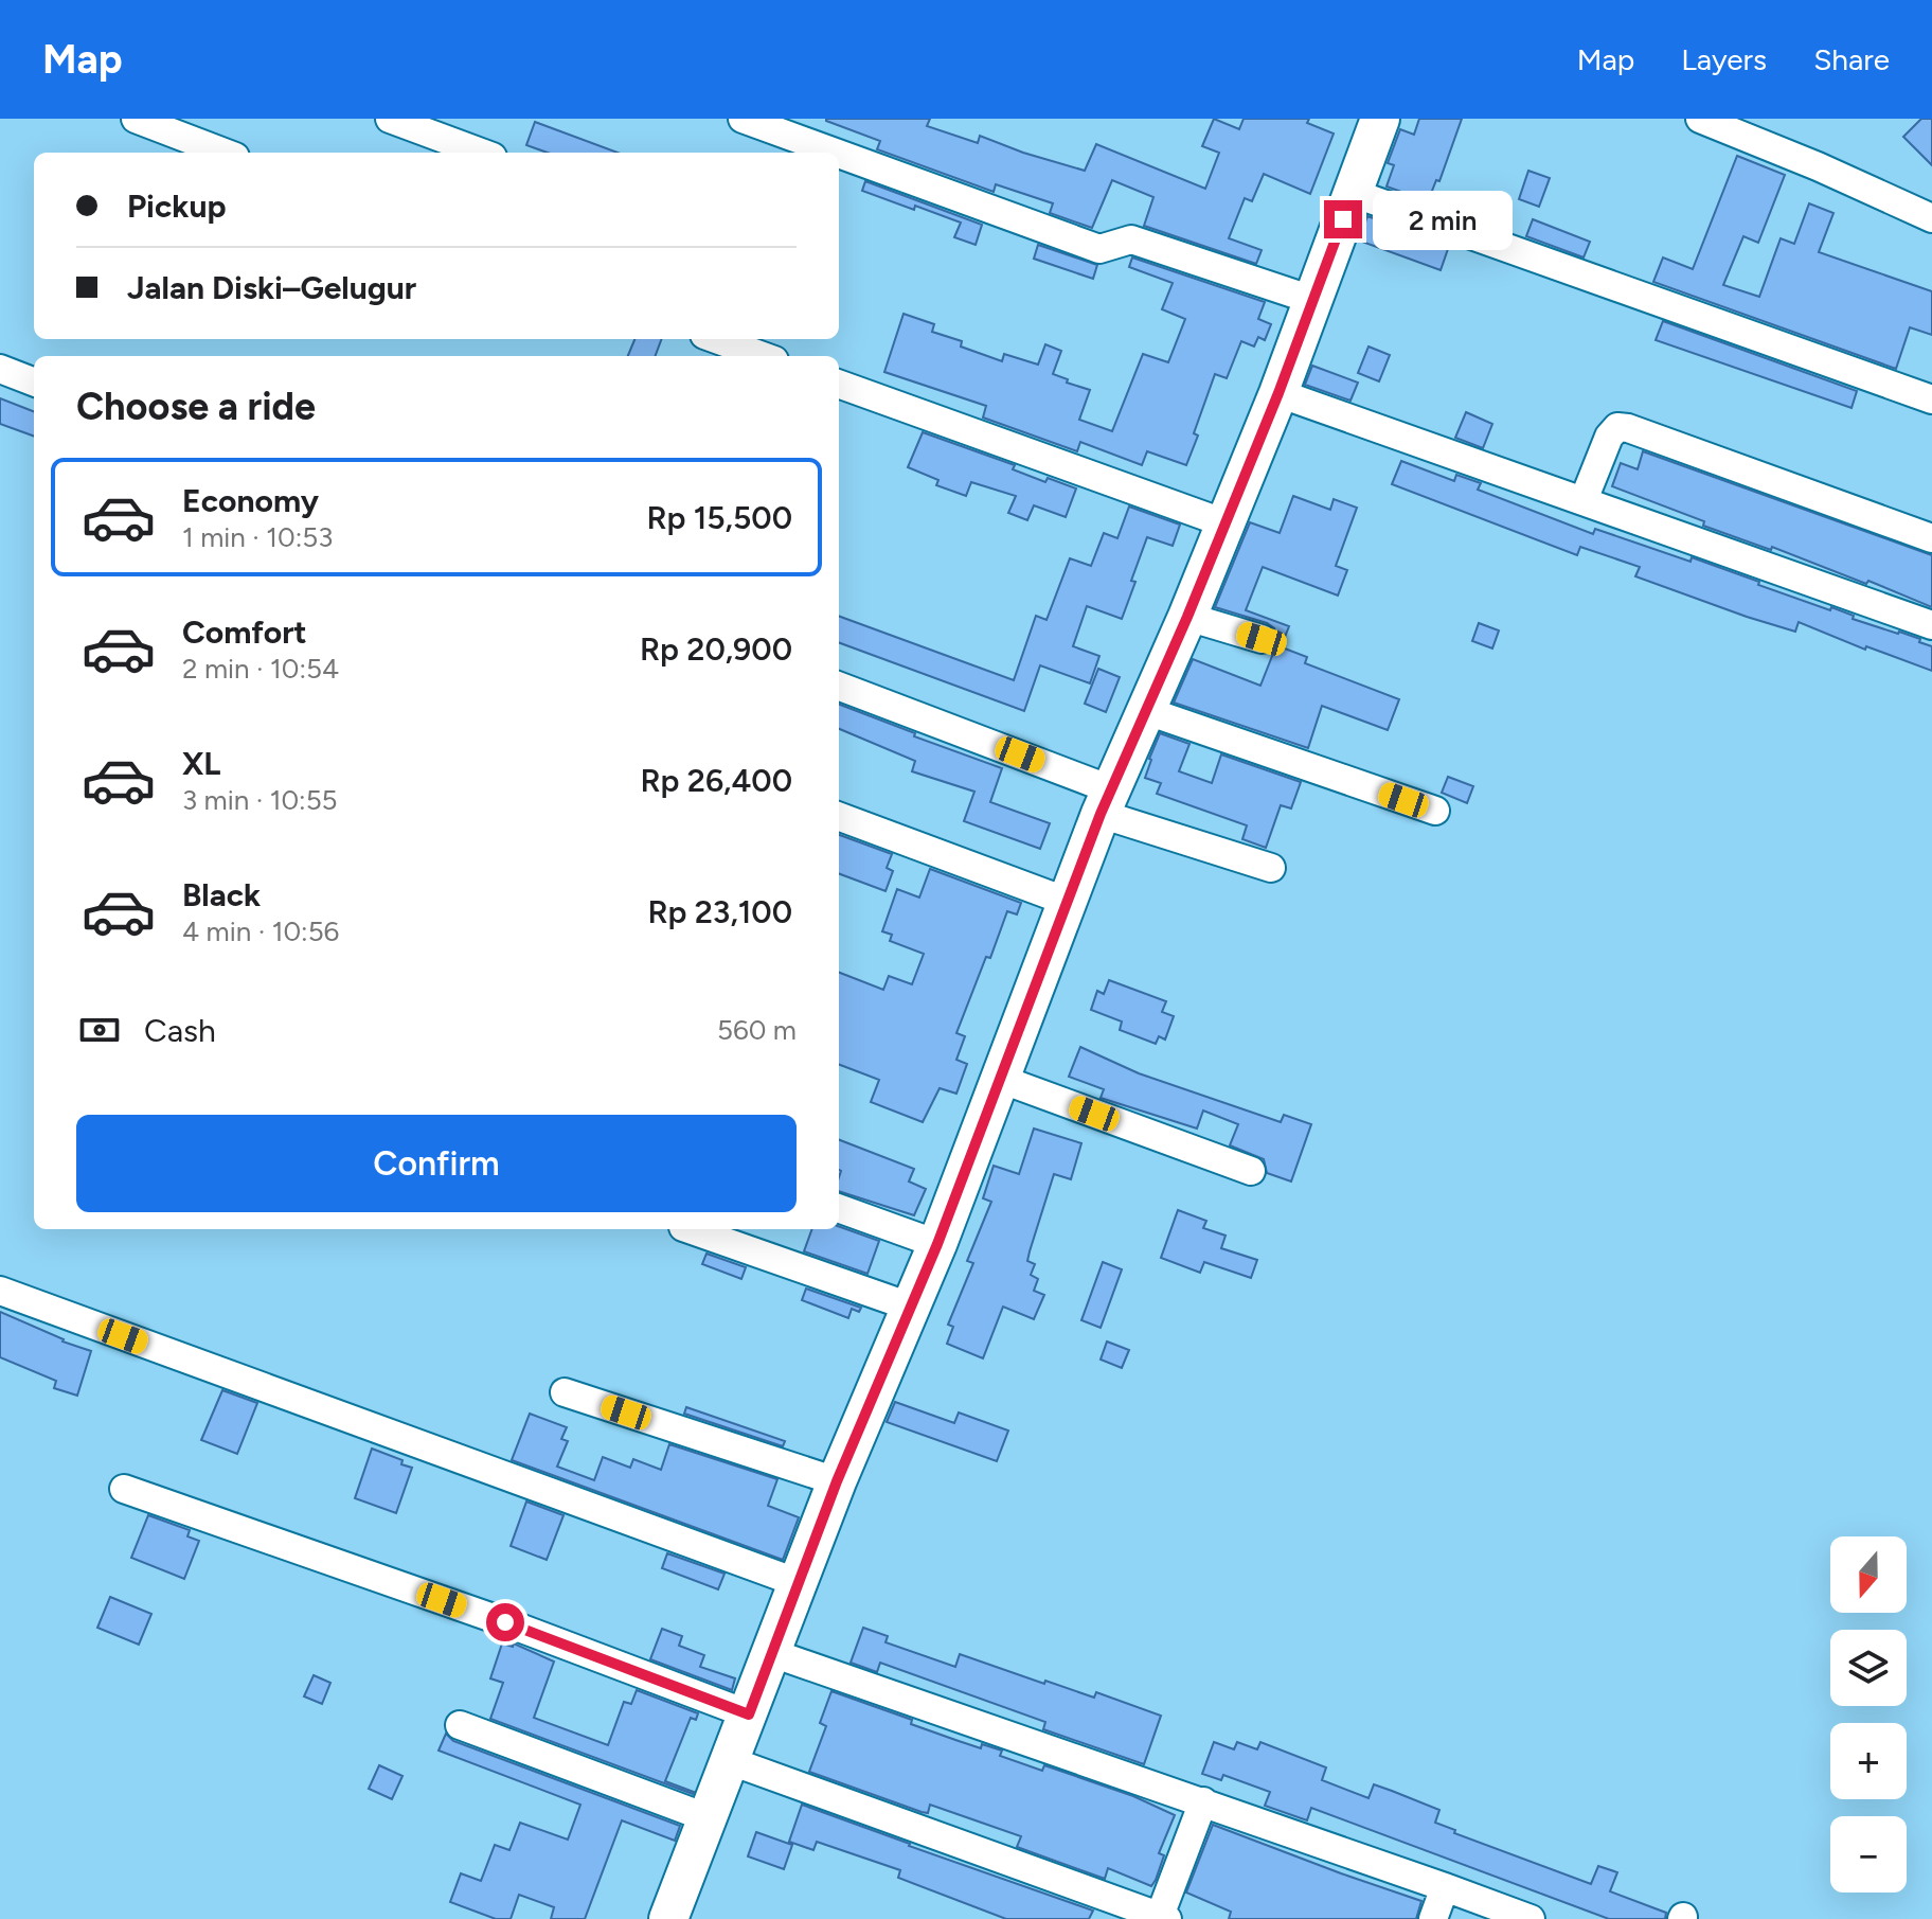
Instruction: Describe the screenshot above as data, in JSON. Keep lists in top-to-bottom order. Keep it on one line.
{"north":"bottom","page":{"header":"Map","nav":["Map","Layers","Share"],"banner":["Pickup","Jalan Diski–Gelugur"],"bubble":"2 min","heading":"Choose a ride","list":[{"name":"Economy","note":"1 min · 10:53","value":"Rp 15,500"},{"name":"Comfort","note":"2 min · 10:54","value":"Rp 20,900"},{"name":"XL","note":"3 min · 10:55","value":"Rp 26,400"},{"name":"Black","note":"4 min · 10:56","value":"Rp 23,100"}],"pay":["Cash","560 m"],"buttons":"Confirm","map_buttons":["+","−"]}}
